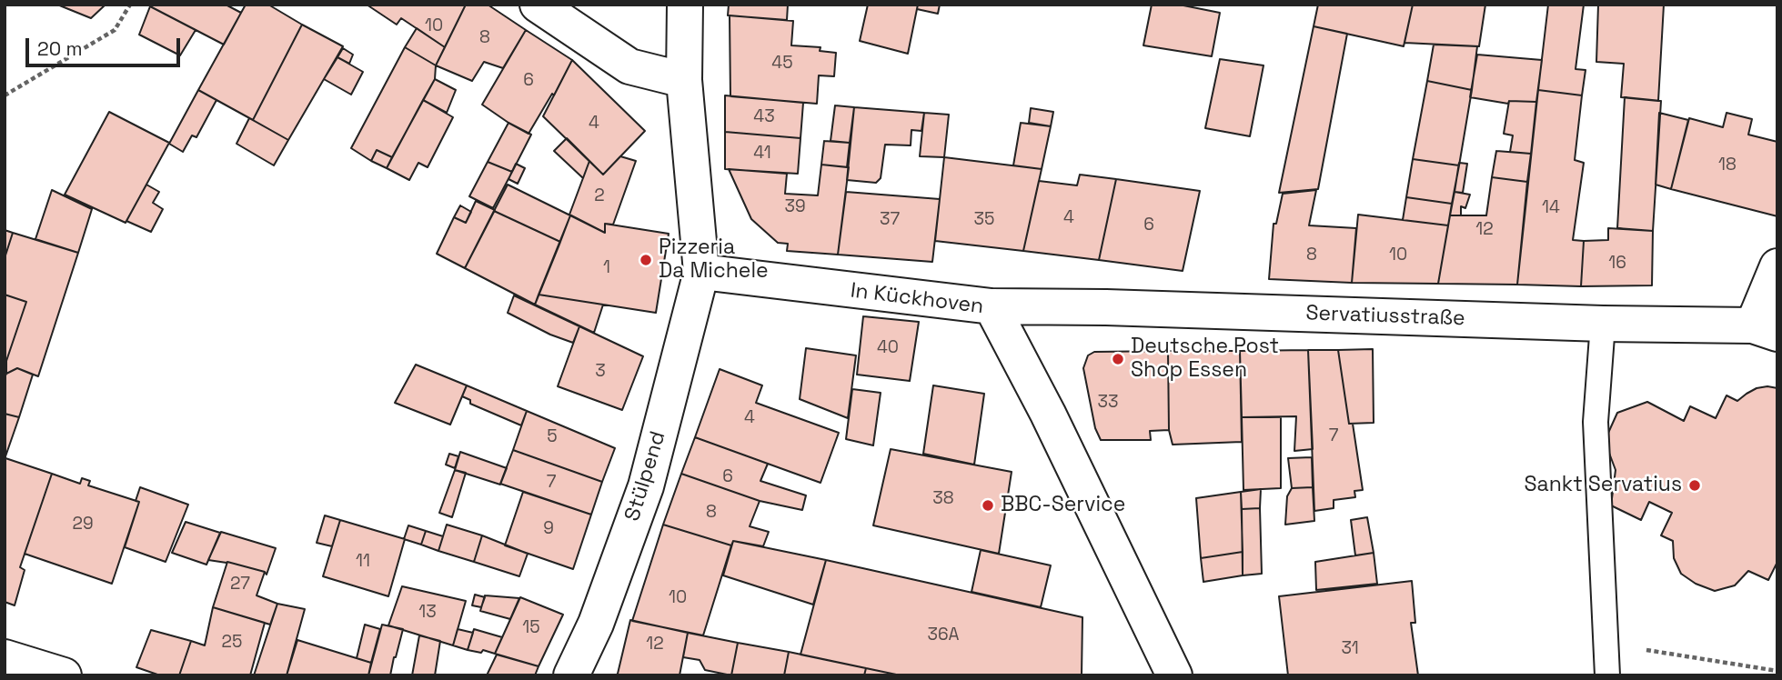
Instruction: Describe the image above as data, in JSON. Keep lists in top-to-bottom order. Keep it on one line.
{"streets":{"street":["In Kückhoven","Servatiusstraße","Stülpend"]},"crossings":[["In Kückhoven","Servatiusstraße"],["In Kückhoven","Stülpend"]],"places":["Pizzeria Da Michele","Deutsche Post Shop Essen","Sankt Servatius","BBC-Service"],"house_numbers":["10","8","45","6","43","4","41","18","2","39","14","4","37","35","6","12","8","10","16","1","40","3","33","4","7","5","6","7","38","8","29","9","11","27","10","13","15","36A","25","12","31"],"scale_bar":"20 m"}
